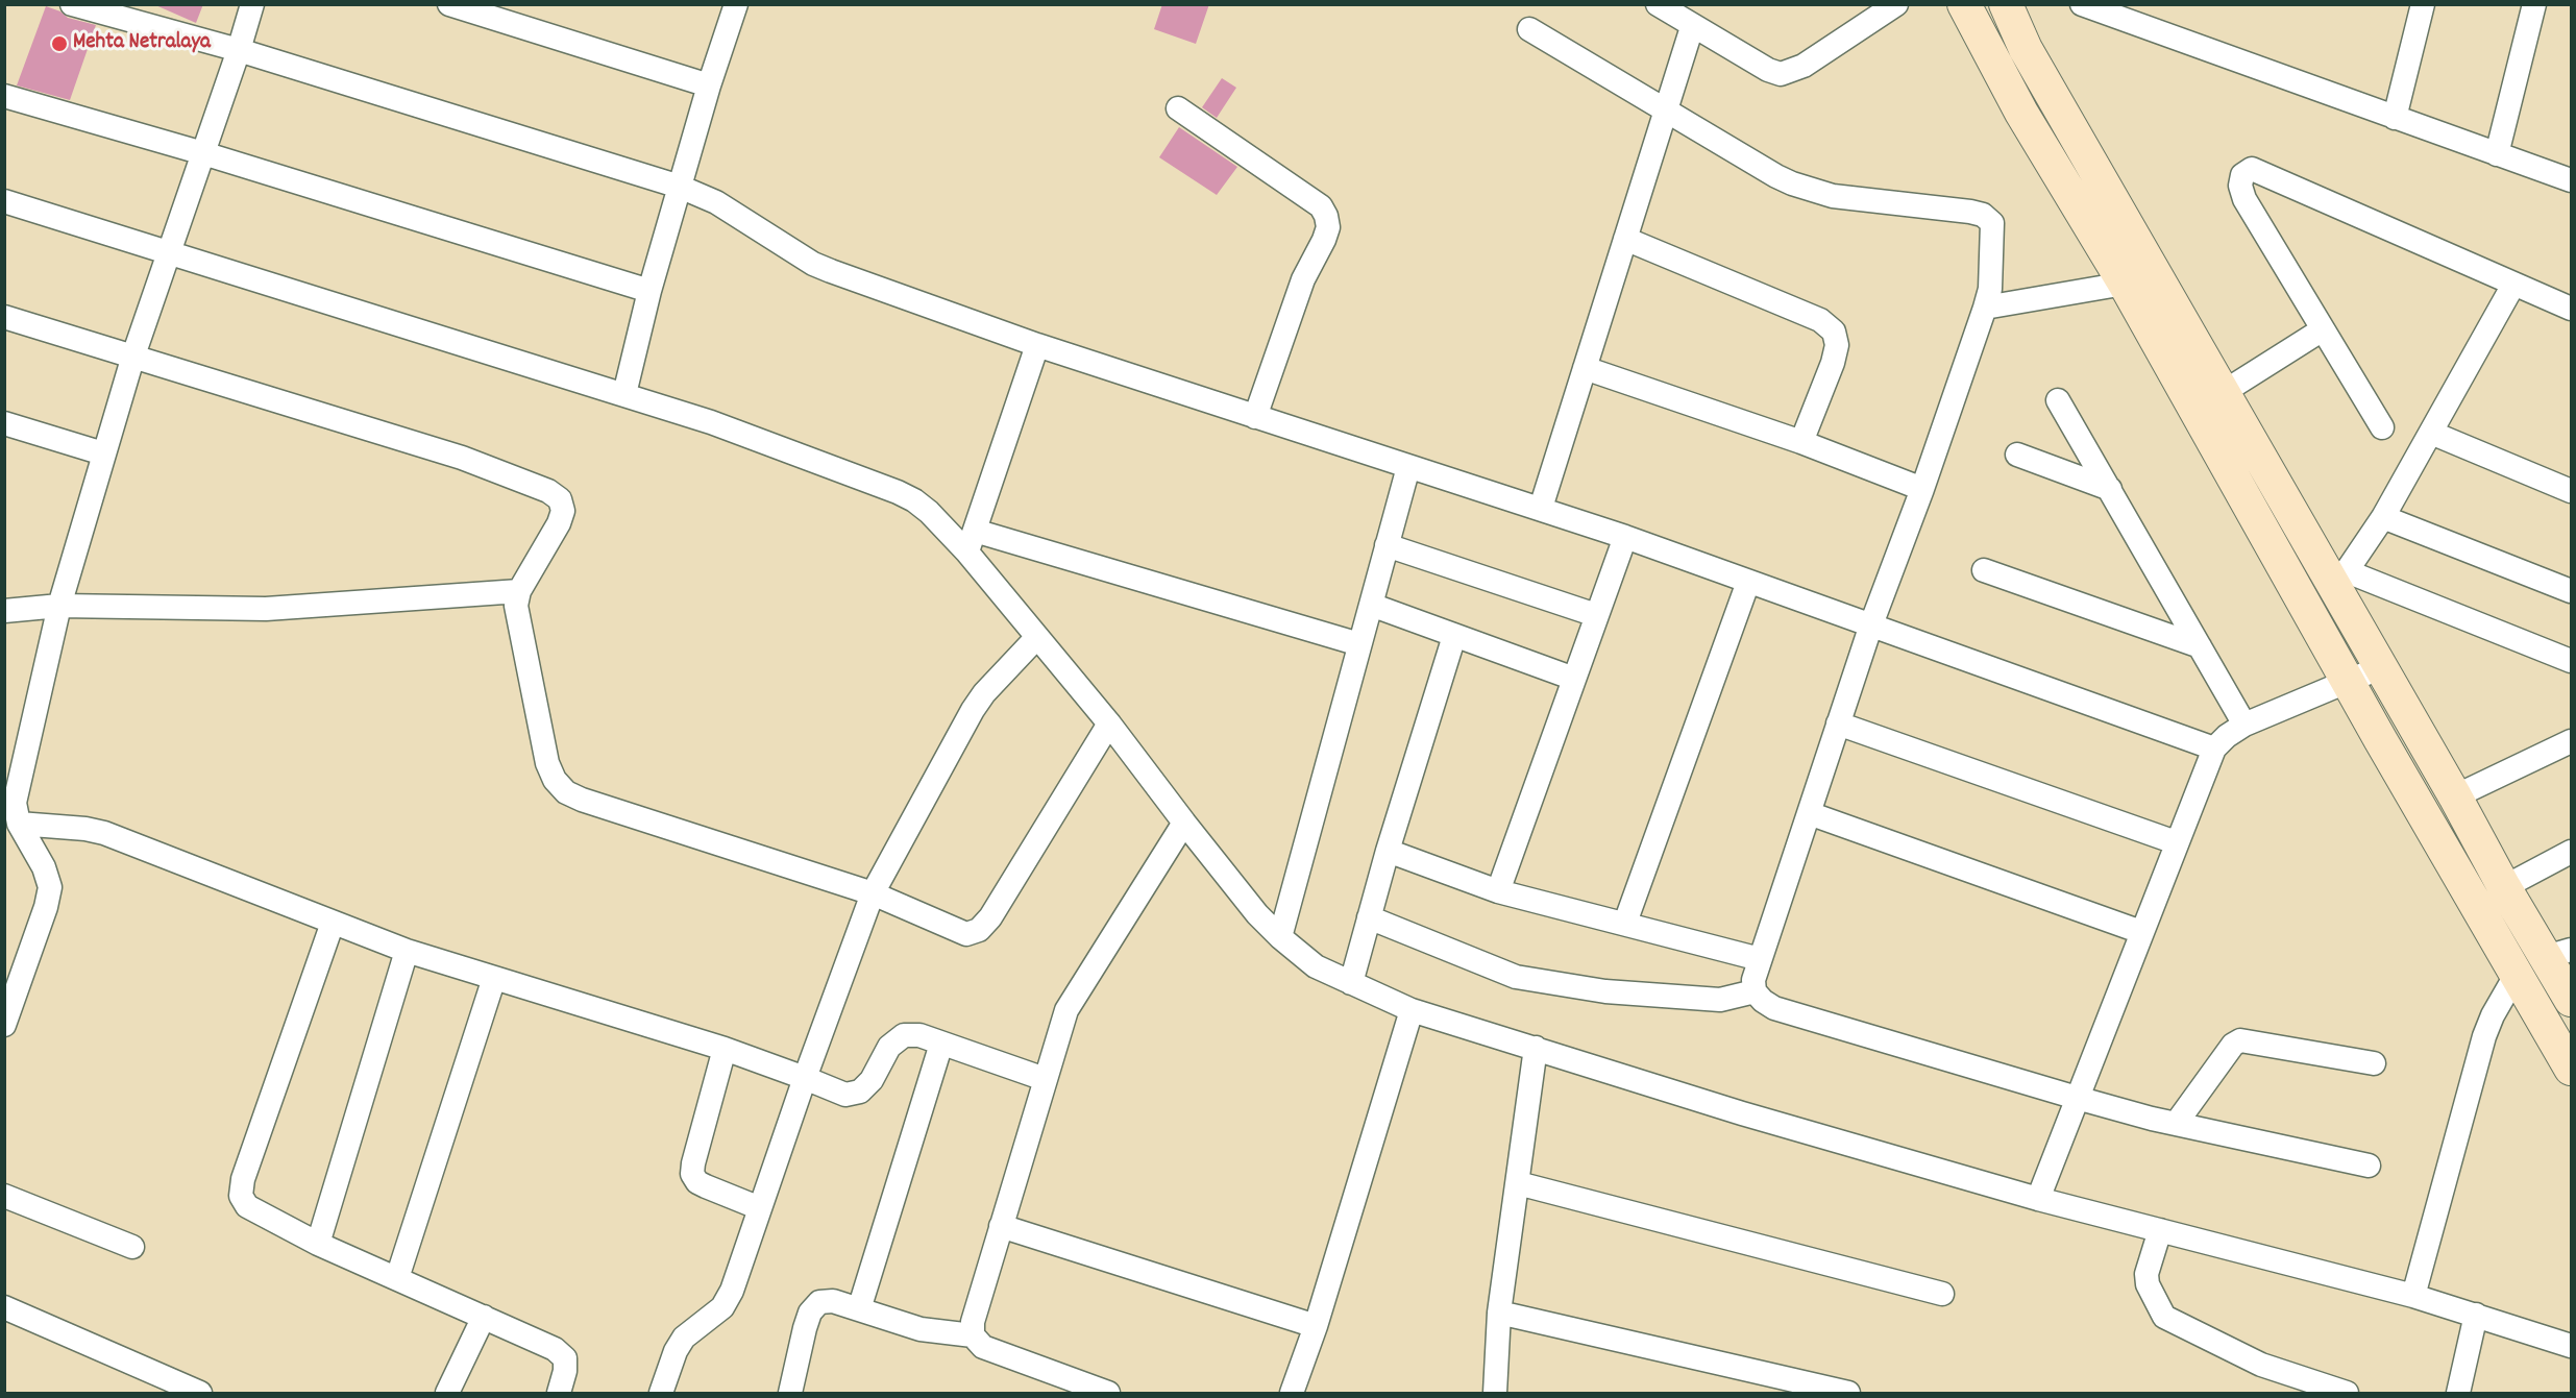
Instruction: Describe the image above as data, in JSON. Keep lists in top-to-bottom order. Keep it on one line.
{"places":["Mehta Netralaya"]}
